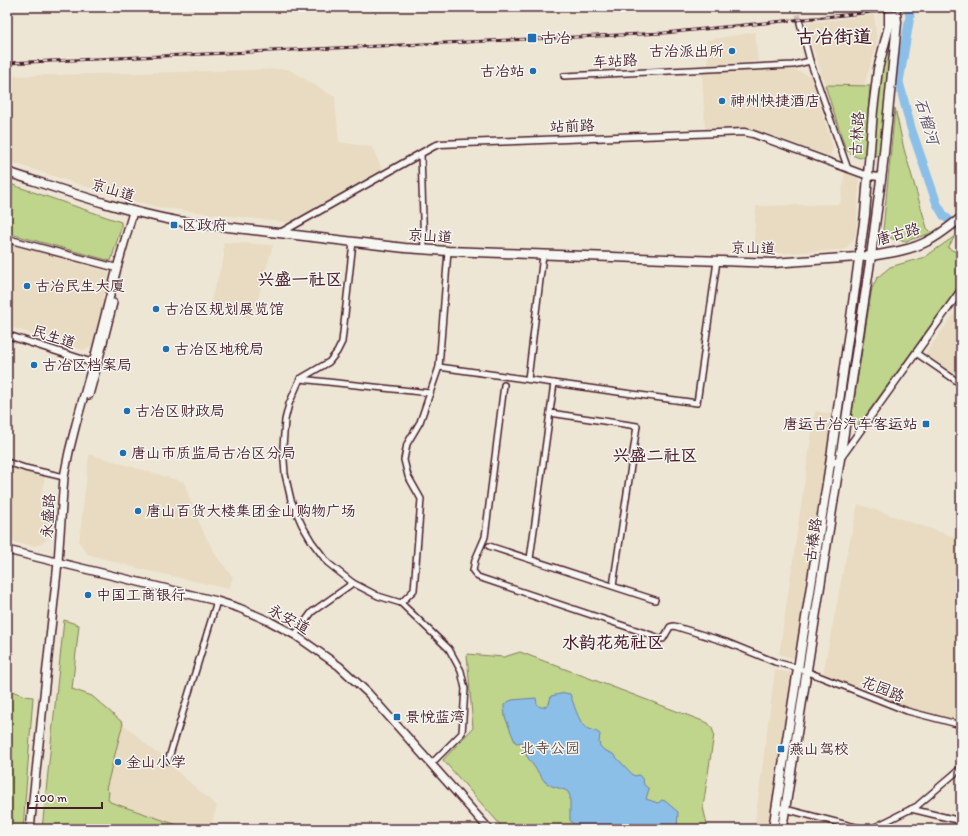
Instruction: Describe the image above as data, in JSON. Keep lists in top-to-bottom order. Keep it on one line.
{"streets":{"main road":["古林路","京山道","唐古路","永盛路","古榛路","永安道"],"street":["车站路","站前路","民生道","花园路"]},"crossings":[["站前路","古林路"],["站前路","京山道"],["古林路","京山道"],["古林路","唐古路"],["古林路","古榛路"],["京山道","唐古路"],["京山道","永盛路"],["京山道","古榛路"],["唐古路","古榛路"],["民生道","永盛路"],["永盛路","永安道"],["古榛路","花园路"]],"districts":["古冶街道","兴盛一社区","兴盛二社区","水韵花苑社区"],"water":["石榴河"],"parks":["北寺公园"],"places":{"transit":["古冶","区政府","唐运古冶汽车客运站","景悦蓝湾","燕山驾校"],"other":["古治派出所","古冶站","神州快捷酒店","古冶民生大厦","古冶区规划展览馆","古冶区地税局","古冶区档案局","古冶区财政局","唐山市质监局古冶区分局","唐山百货大楼集团金山购物广场","中国工商银行","金山小学"]},"scale_bar":"100 m"}
